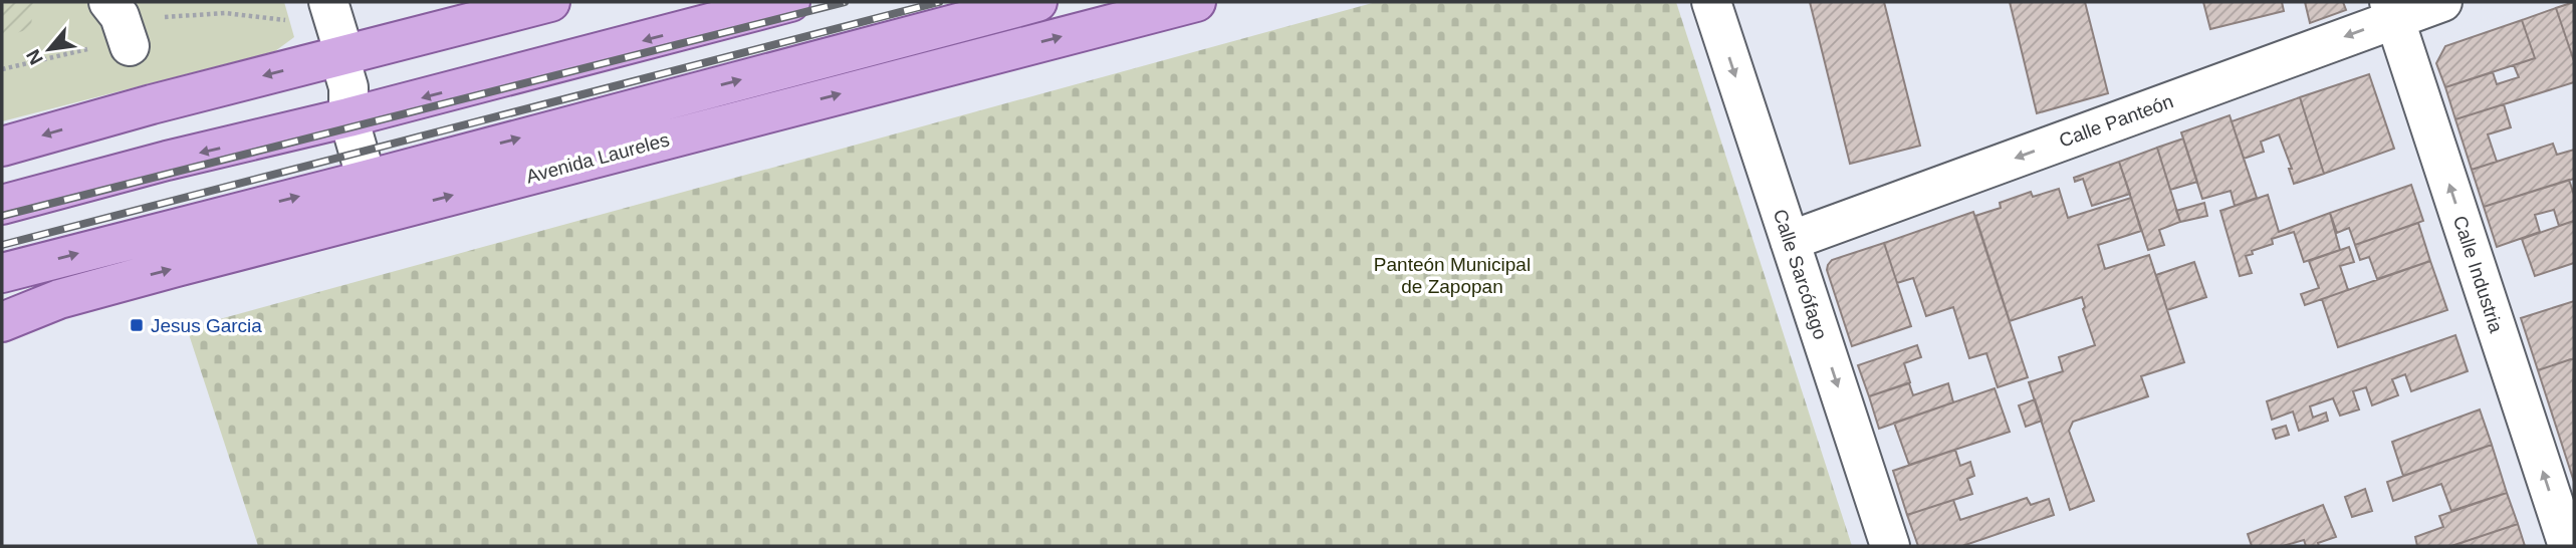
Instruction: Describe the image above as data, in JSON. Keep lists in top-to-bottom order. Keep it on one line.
{"streets":{"main road":["Avenida Laureles"],"street":["Calle Panteón","Calle Sarcófago","Calle Industria"]},"crossings":[["Calle Panteón","Calle Sarcófago"],["Calle Panteón","Calle Industria"]],"one_way":["Calle Panteón","Calle Sarcófago","Calle Industria"],"parks":["Panteón Municipal de Zapopan"],"places":{"transit":["Jesus Garcia"]},"north":"bottom left"}
